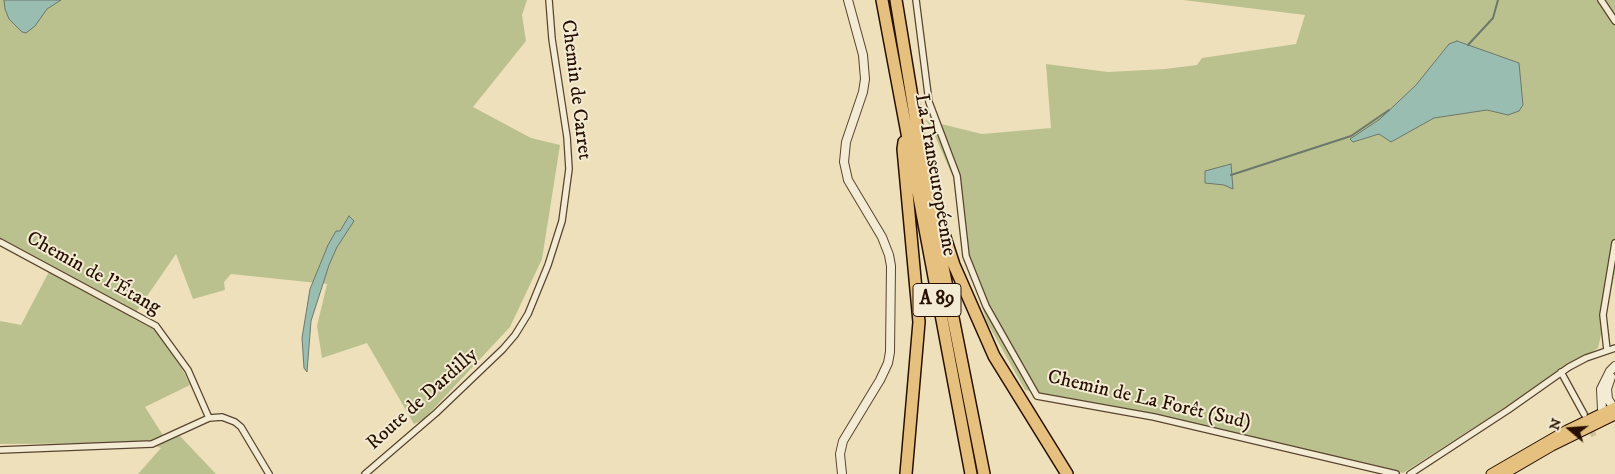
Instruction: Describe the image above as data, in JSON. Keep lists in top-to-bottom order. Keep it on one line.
{"streets":{"highway":["La Transeuropéenne","A 89"],"street":["Chemin de Carret","Chemin de l'Étang","Route de Dardilly","Chemin de La Forêt (Sud)"]},"crossings":[["Chemin de Carret","Route de Dardilly"]],"north":"left"}
